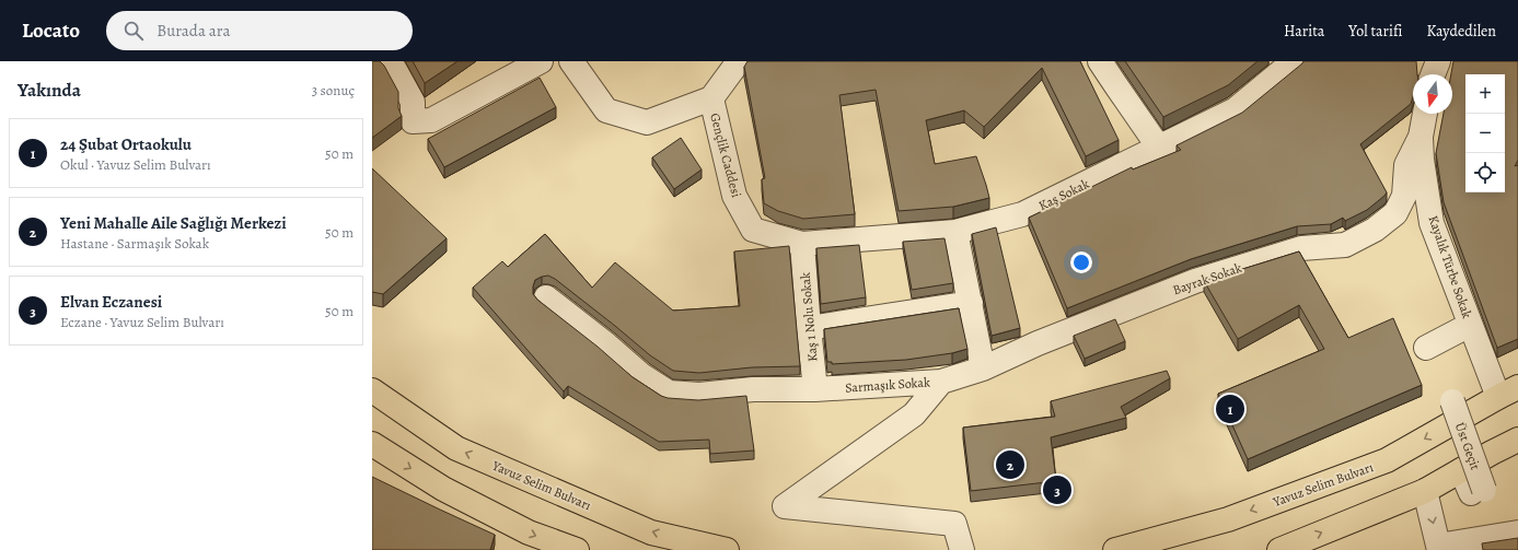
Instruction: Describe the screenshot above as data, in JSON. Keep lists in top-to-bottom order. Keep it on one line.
{"streets":{"main road":["Yavuz Selim Bulvarı"],"street":["Gençlik Caddesi","Kaş Sokak","Kayalık Türbe Sokak","Bayrak Sokak","Kaş 1 Nolu Sokak","Sarmaşık Sokak","Üst Geçit"]},"crossings":[["Gençlik Caddesi","Kaş Sokak"],["Gençlik Caddesi","Kaş 1 Nolu Sokak"],["Kaş Sokak","Kaş 1 Nolu Sokak"],["Kayalık Türbe Sokak","Bayrak Sokak"],["Kayalık Türbe Sokak","Yavuz Selim Bulvarı"],["Bayrak Sokak","Sarmaşık Sokak"],["Kaş 1 Nolu Sokak","Sarmaşık Sokak"]],"one_way":["Yavuz Selim Bulvarı"],"north":"bottom","page":{"header":"Locato","search":"Burada ara","nav":["Harita","Yol tarifi","Kaydedilen"],"heading":["Yakında","3 sonuç"],"map_buttons":["+","−"],"list":[{"mark":"1","name":"24 Şubat Ortaokulu","note":"Okul · Yavuz Selim Bulvarı","value":"50 m"},{"mark":"2","name":"Yeni Mahalle Aile Sağlığı Merkezi","note":"Hastane · Sarmaşık Sokak","value":"50 m"},{"mark":"3","name":"Elvan Eczanesi","note":"Eczane · Yavuz Selim Bulvarı","value":"50 m"}],"pins":["1","2","3"]}}
